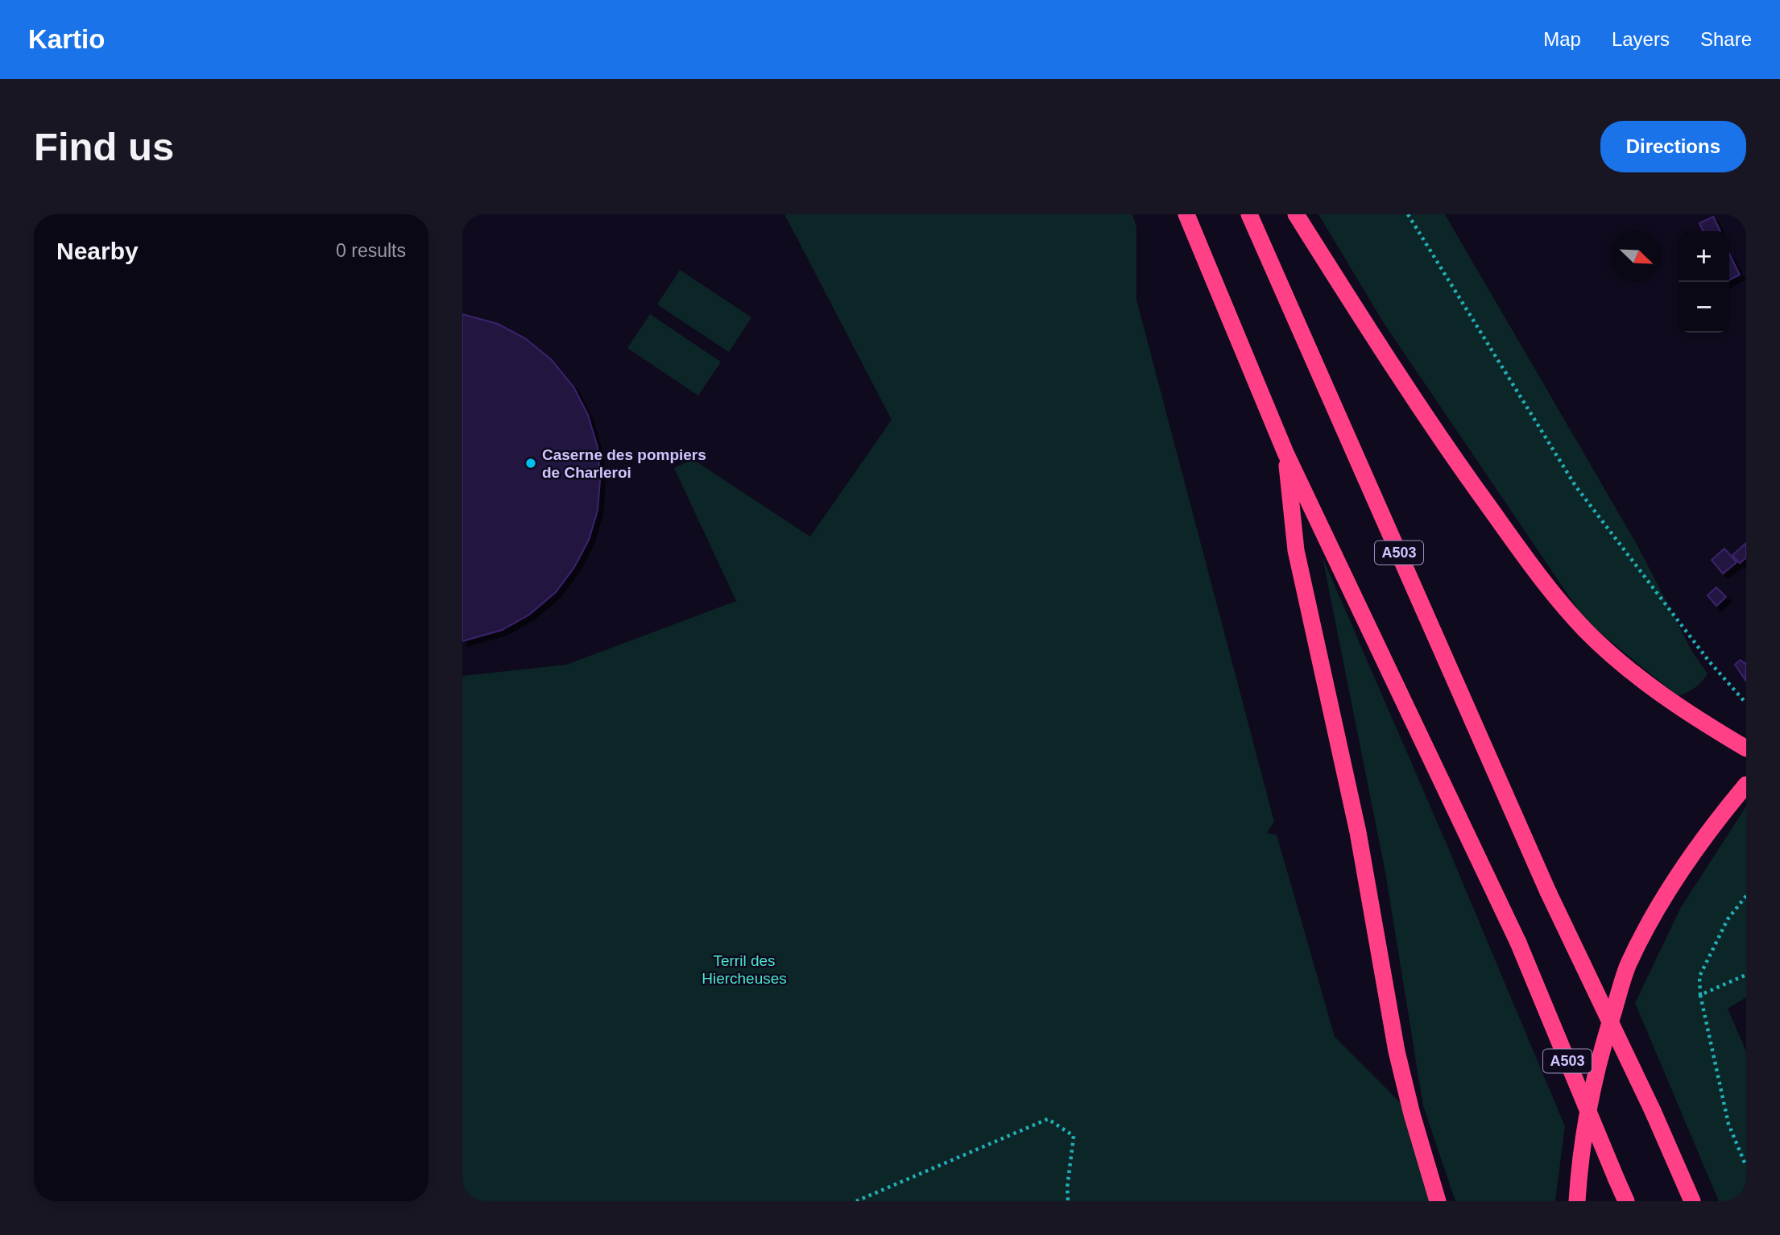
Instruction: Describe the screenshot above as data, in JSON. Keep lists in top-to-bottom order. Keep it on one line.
{"streets":{"highway":["A503"]},"parks":["Terril des Hiercheuses"],"places":["Caserne des pompiers de Charleroi"],"north":"bottom right","page":{"header":"Kartio","nav":["Map","Layers","Share"],"buttons":"Directions","title":"Find us","heading":["Nearby","0 results"],"map_buttons":["+","−"]}}
